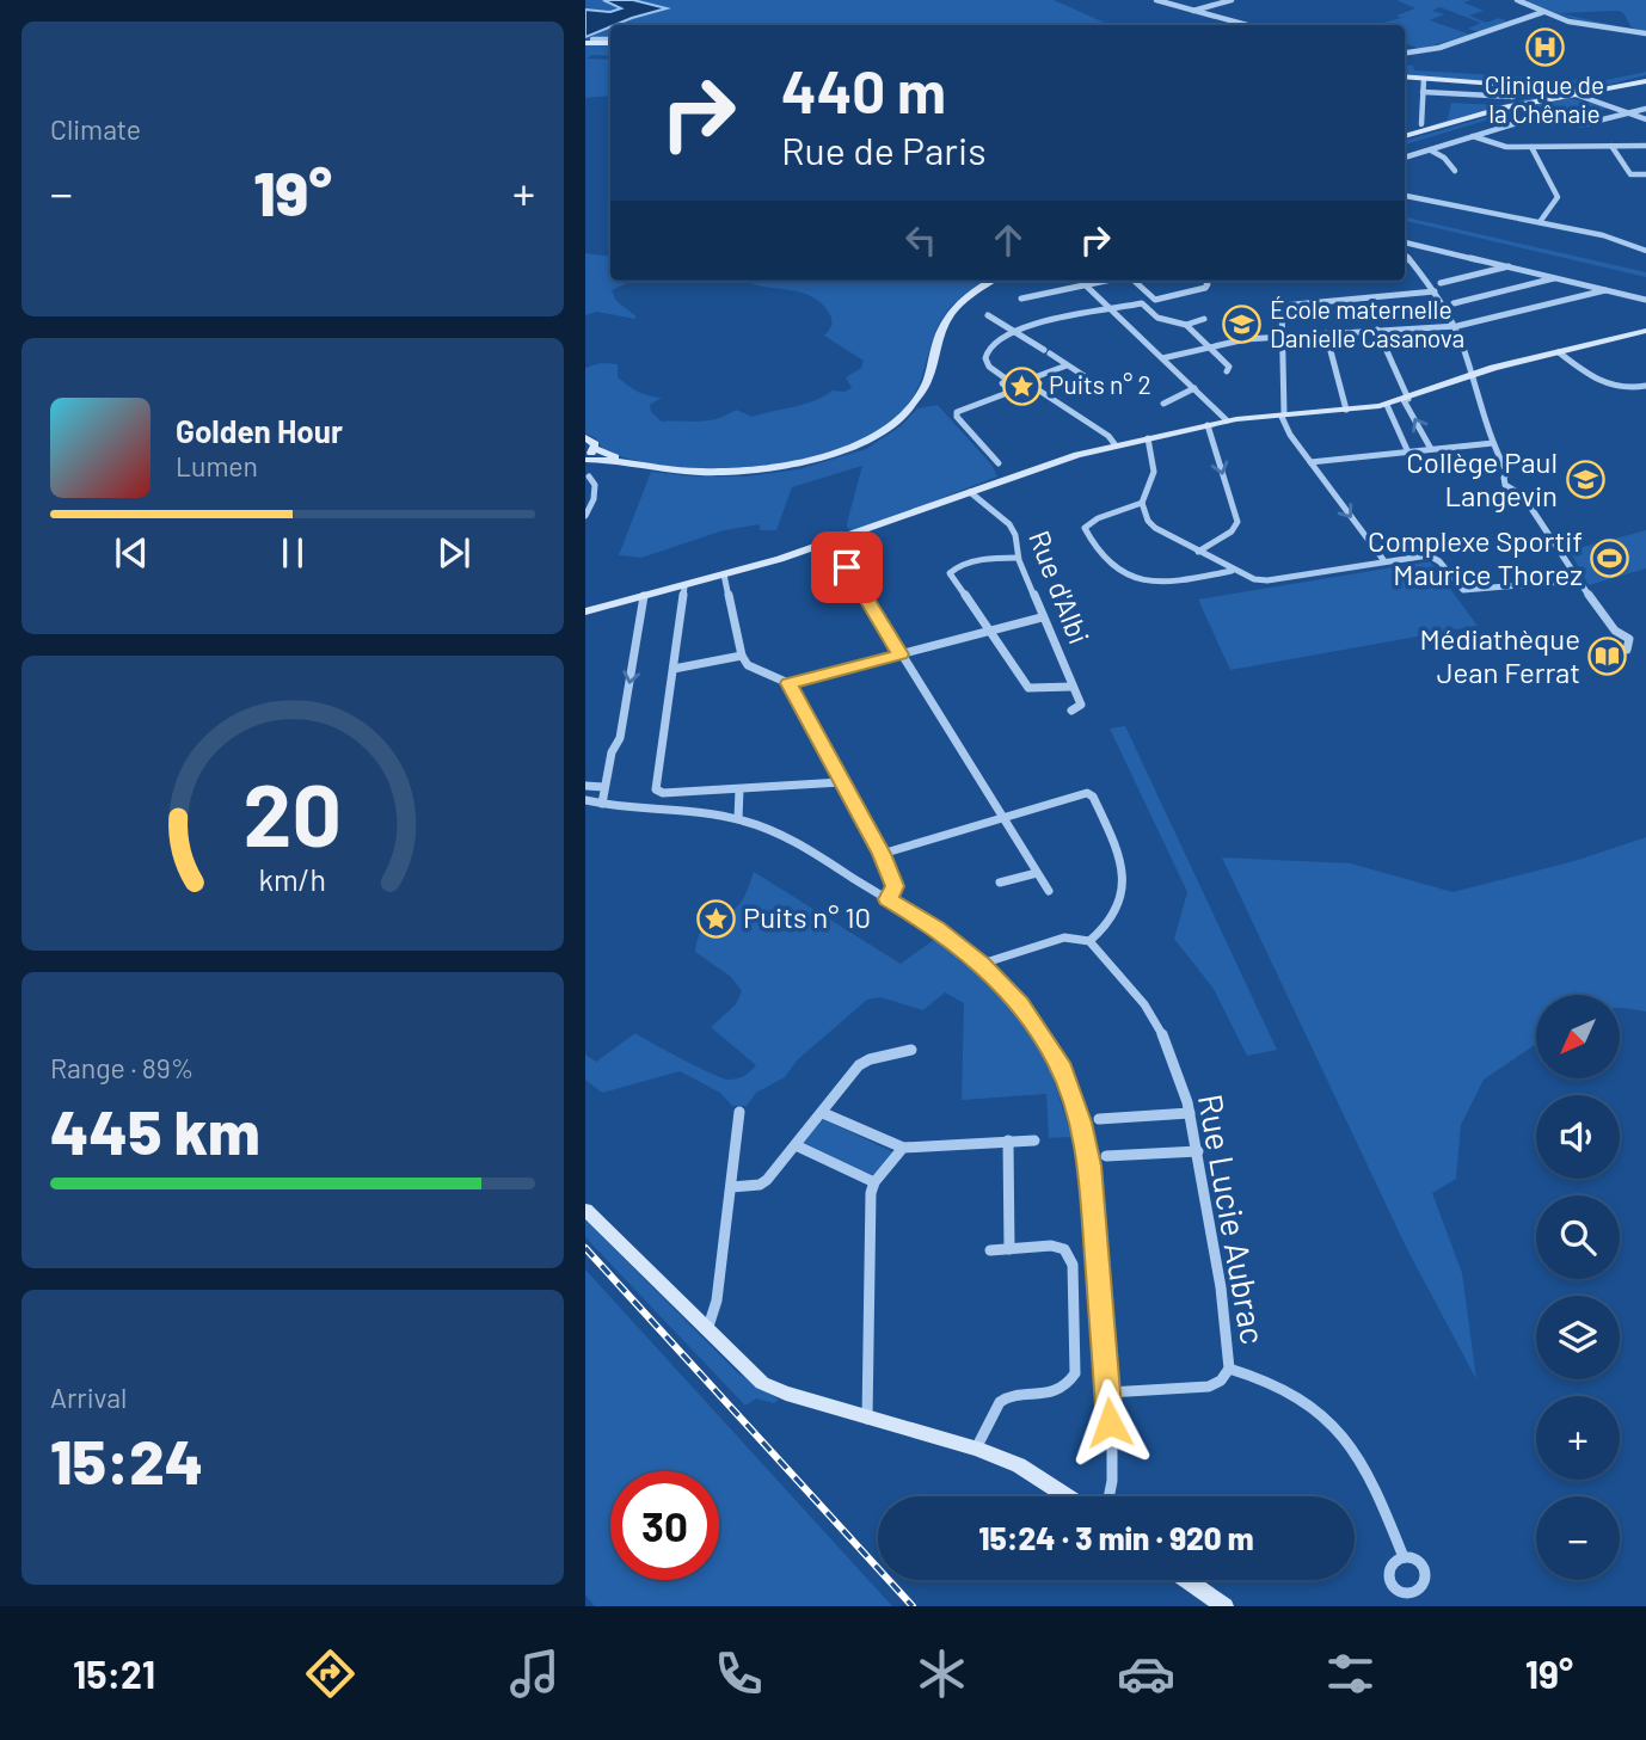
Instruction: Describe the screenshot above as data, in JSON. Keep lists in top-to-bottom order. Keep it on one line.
{"streets":{"street":["Rue d'Albi","Rue Lucie Aubrac"]},"places":{"hospital":["Clinique de la Chênaie"],"school or university":["École maternelle Danielle Casanova","Collège Paul Langevin"],"place":["Puits n° 2","Puits n° 10"],"sports":["Complexe Sportif Maurice Thorez"],"library":["Médiathèque Jean Ferrat"]},"north":"bottom left","page":{"tile":["Climate",["Range · 89%","445 km"],["Arrival","15:24"]],"turn":["440 m","Rue de Paris"],"heat":["−","19°","+"],"song":["Golden Hour","Lumen"],"map_buttons":["+","−"],"limit":"30","trip":"15:24 · 3 min · 920 m","tabs":["15:21","19°"],"gauge":["20","km/h"]}}
